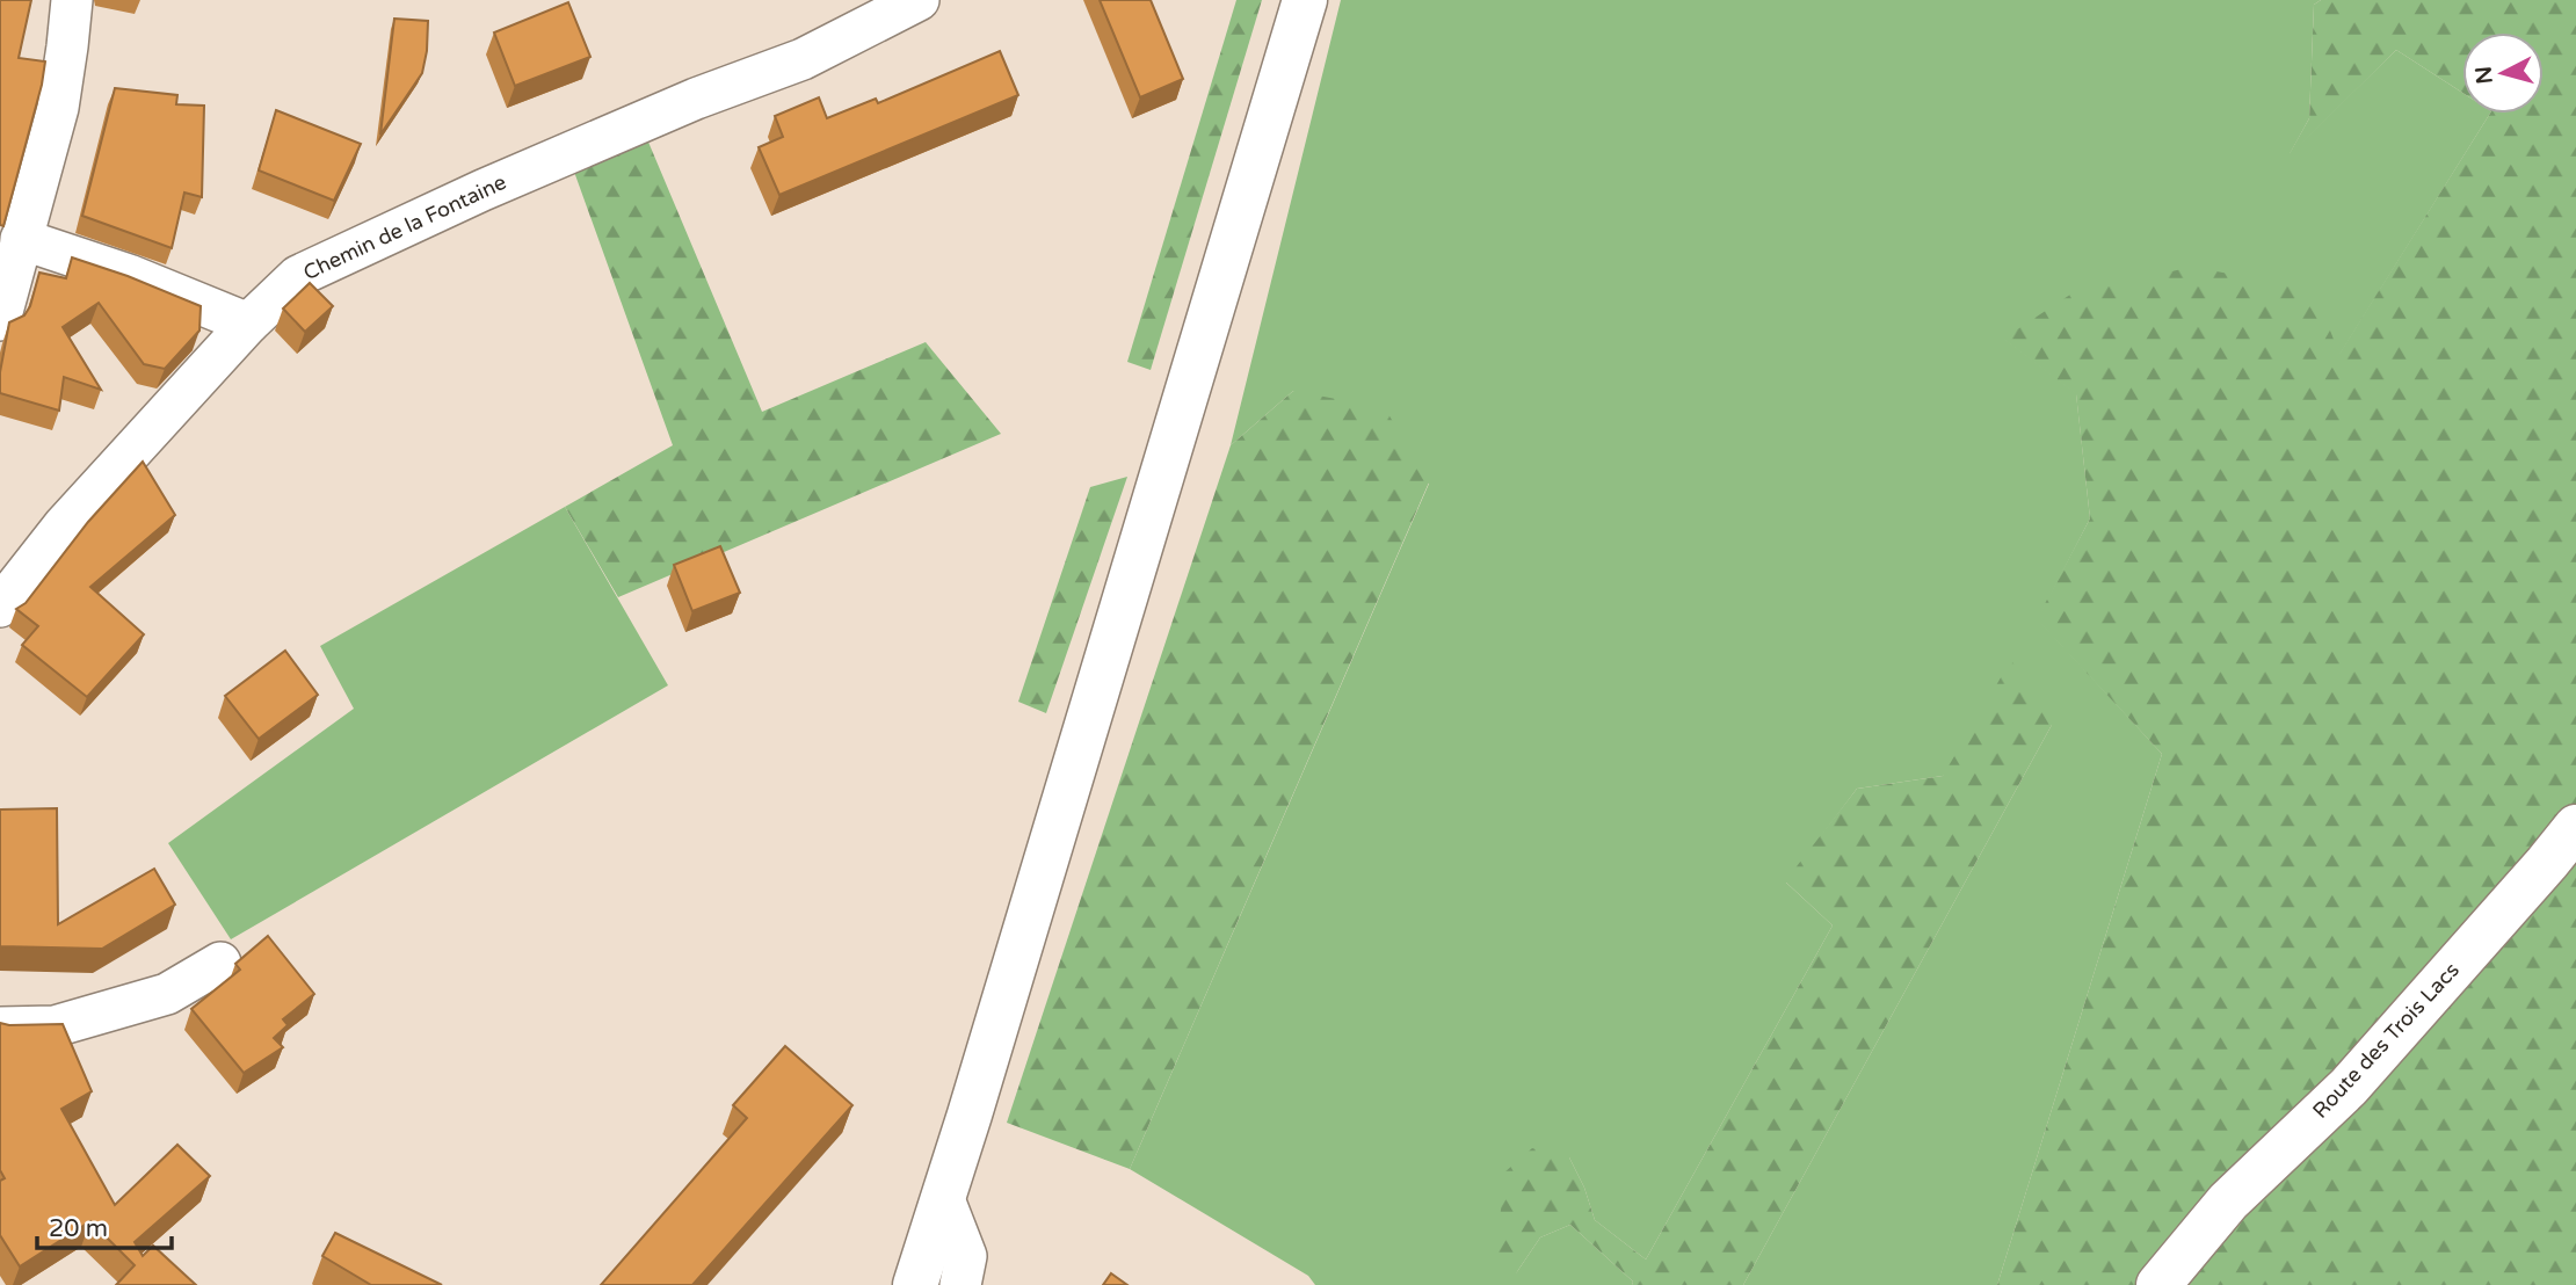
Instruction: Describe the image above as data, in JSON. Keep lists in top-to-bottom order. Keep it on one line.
{"streets":{"street":["Chemin de la Fontaine","Route des Trois Lacs"]},"scale_bar":"20 m","north":"left"}
